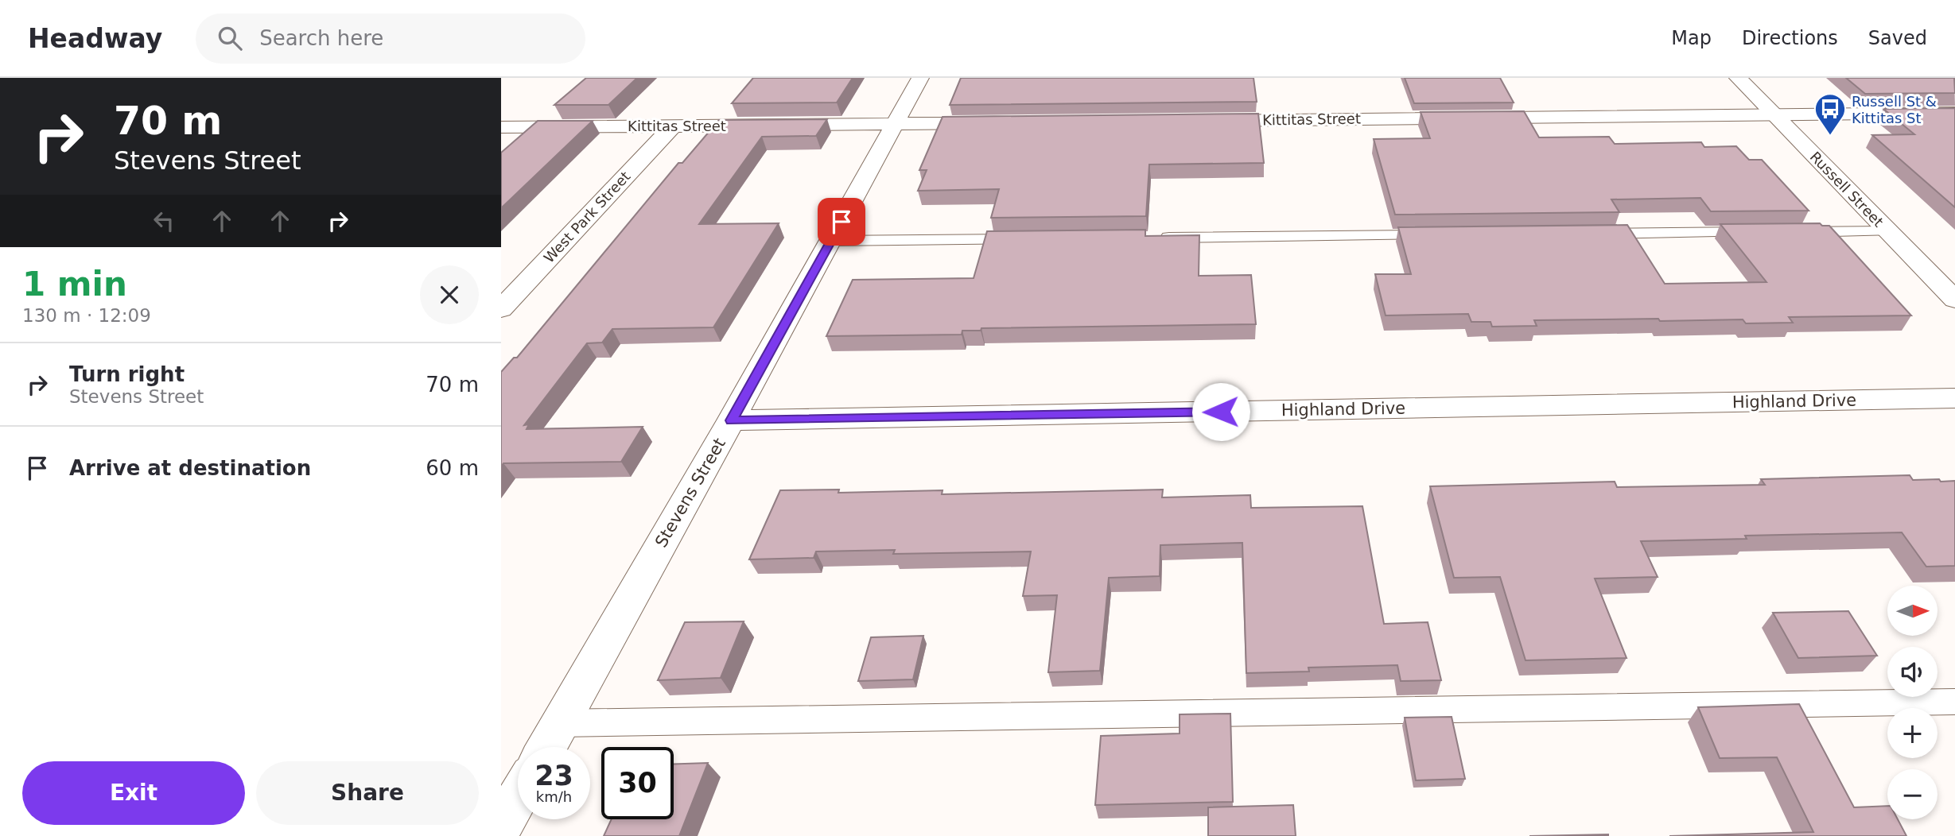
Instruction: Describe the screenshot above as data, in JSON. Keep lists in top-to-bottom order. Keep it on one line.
{"streets":{"street":["Kittitas Street","Russell Street","West Park Street","Highland Drive","Stevens Street"]},"crossings":[["Kittitas Street","Russell Street"],["Kittitas Street","West Park Street"],["Kittitas Street","Stevens Street"],["Highland Drive","Stevens Street"]],"places":{"bus stop":["Russell St & Kittitas St"]},"north":"right","page":{"header":"Headway","search":"Search here","nav":["Map","Directions","Saved"],"turn":["70 m","Stevens Street"],"heading":["1 min","130 m · 12:09"],"list":[{"name":"Turn right","note":"Stevens Street","value":"70 m"},{"name":"Arrive at destination","value":"60 m"}],"map_buttons":["+","−"],"speed":"23 km/h","limit":"30","buttons":["Exit","Share"]}}
